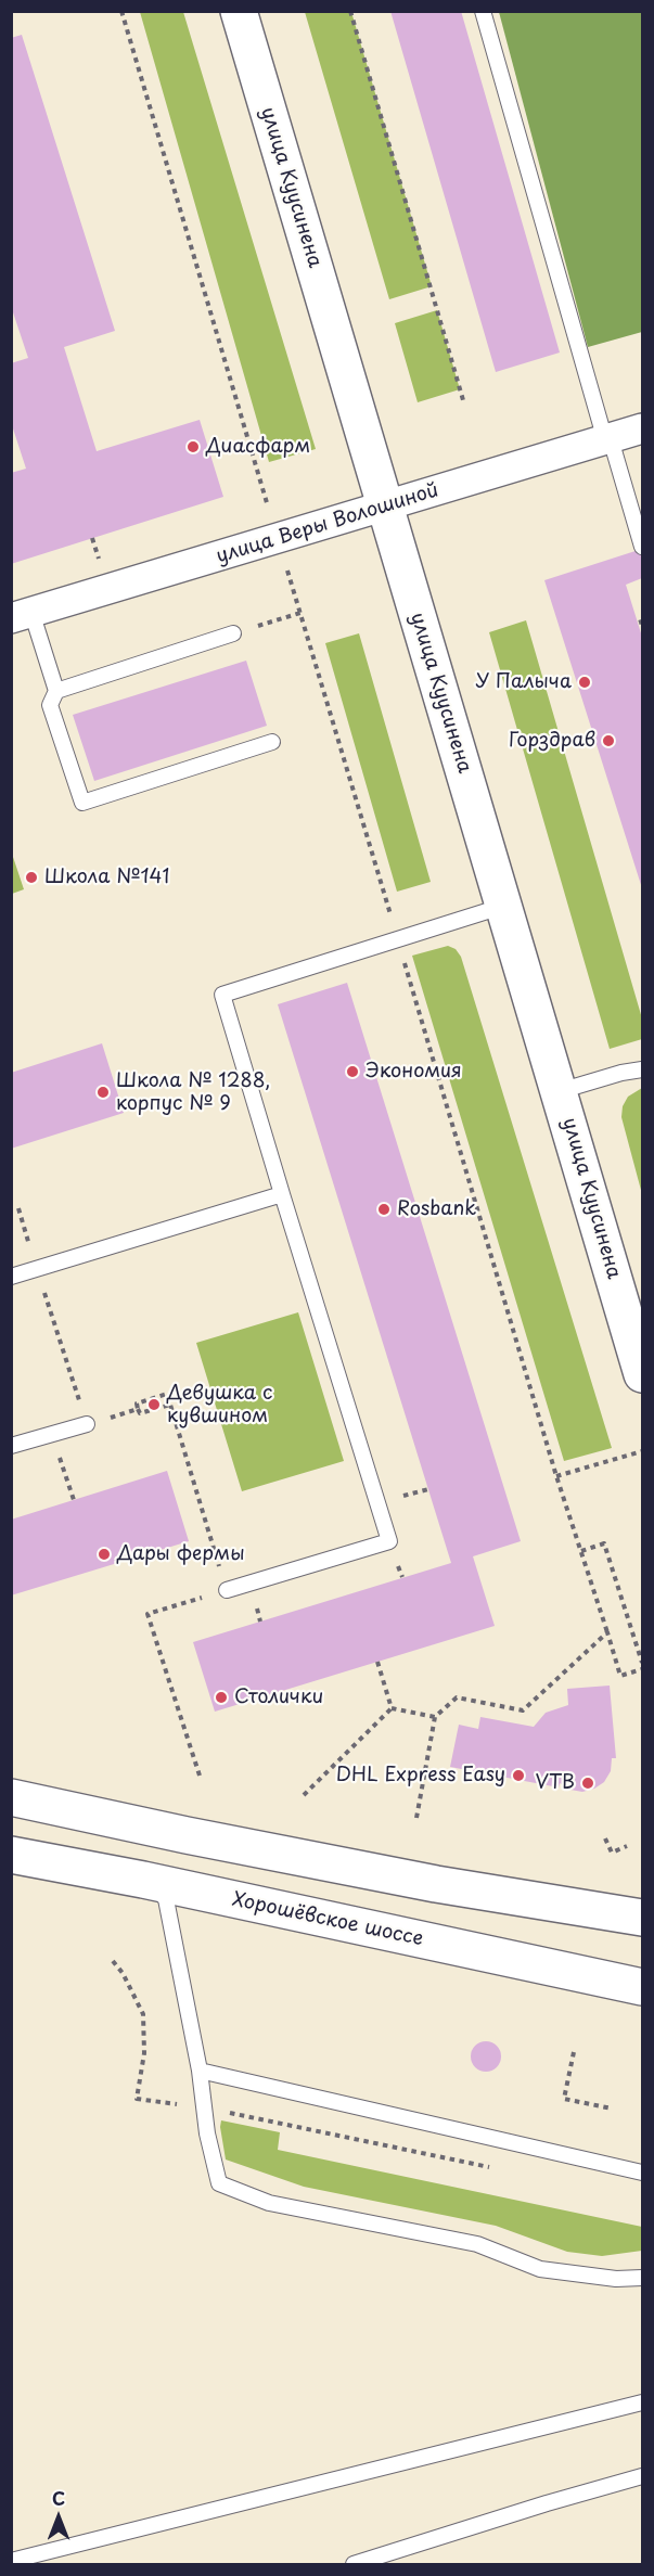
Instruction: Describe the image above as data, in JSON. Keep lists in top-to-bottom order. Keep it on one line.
{"streets":{"main road":["улица Куусинена","Хорошёвское шоссе"],"street":["улица Веры Волошиной"]},"crossings":[["улица Куусинена","улица Веры Волошиной"]],"places":["Диасфарм","У Палыча","Горздрав","Школа №141","Экономия","Школа № 1288, корпус № 9","Rosbank","Девушка с кувшином","Дары фермы","Столички","DHL Express Easy","VTB"],"north":"top"}
